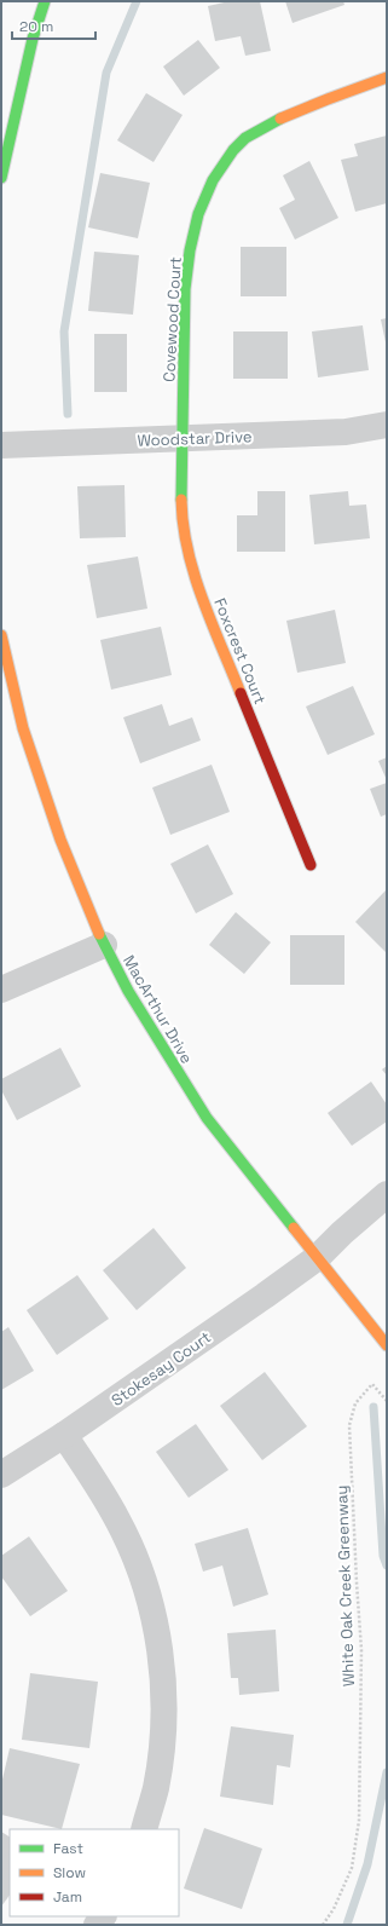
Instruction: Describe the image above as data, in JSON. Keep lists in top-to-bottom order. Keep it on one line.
{"streets":{"street":["Covewood Court","Woodstar Drive","Foxcrest Court","MacArthur Drive","Stokesay Court"],"path":["White Oak Creek Greenway"]},"crossings":[["Covewood Court","Woodstar Drive"],["Covewood Court","Foxcrest Court"],["Woodstar Drive","Foxcrest Court"],["MacArthur Drive","Stokesay Court"]],"legend":["Fast","Slow","Jam"],"scale_bar":"20 m"}
